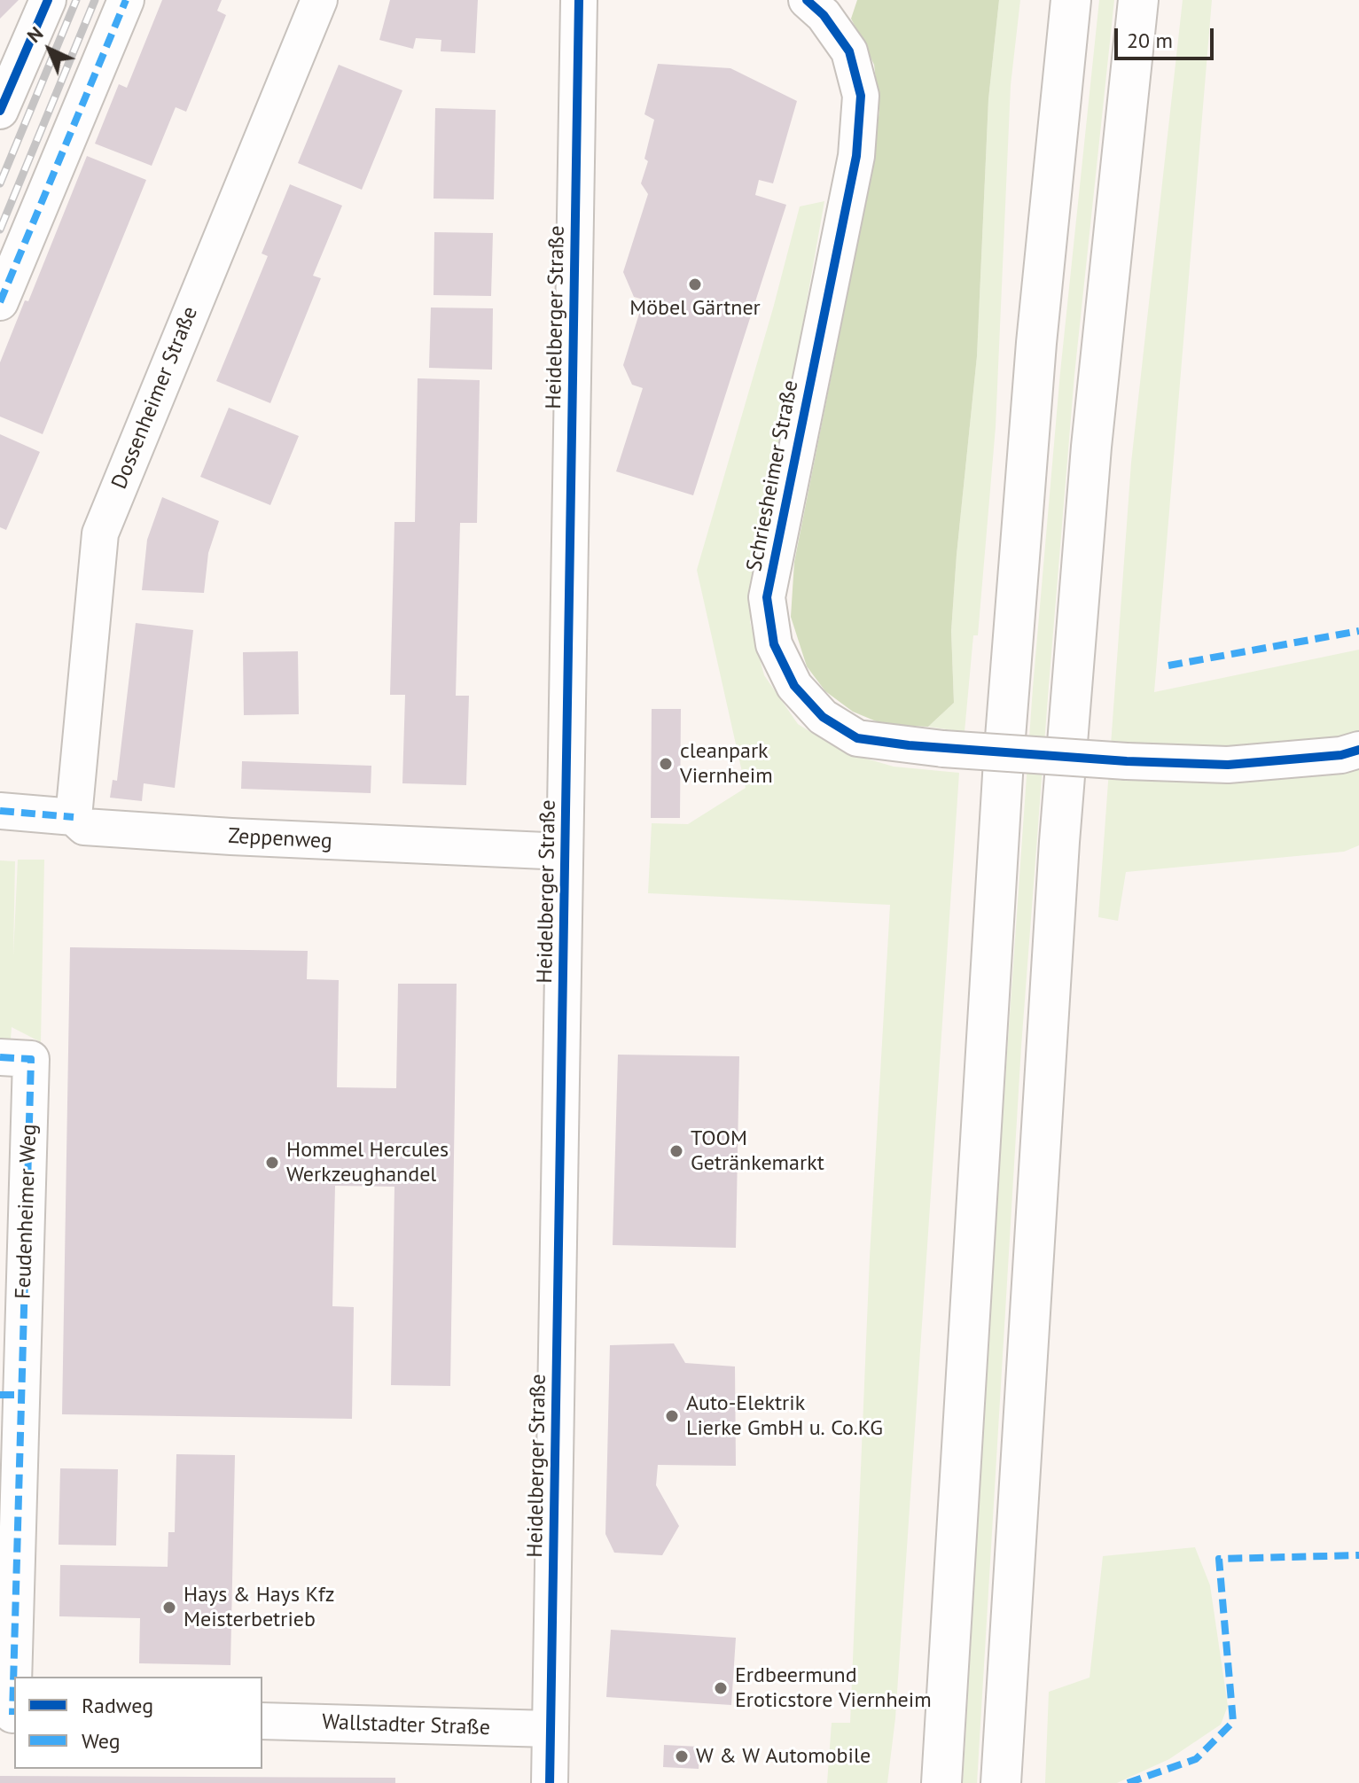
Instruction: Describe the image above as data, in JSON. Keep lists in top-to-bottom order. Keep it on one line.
{"streets":{"street":["Heidelberger Straße","Dossenheimer Straße","Schriesheimer Straße","Zeppenweg","Feudenheimer Weg","Wallstadter Straße"]},"crossings":[["Heidelberger Straße","Zeppenweg"],["Heidelberger Straße","Wallstadter Straße"],["Dossenheimer Straße","Zeppenweg"]],"places":["Möbel Gärtner","cleanpark Viernheim","TOOM Getränkemarkt","Hommel Hercules Werkzeughandel","Auto-Elektrik Lierke GmbH u. Co.KG","Hays & Hays Kfz Meisterbetrieb","Erdbeermund Eroticstore Viernheim","W & W Automobile"],"legend":["Radweg","Weg"],"scale_bar":"20 m","north":"top left"}
